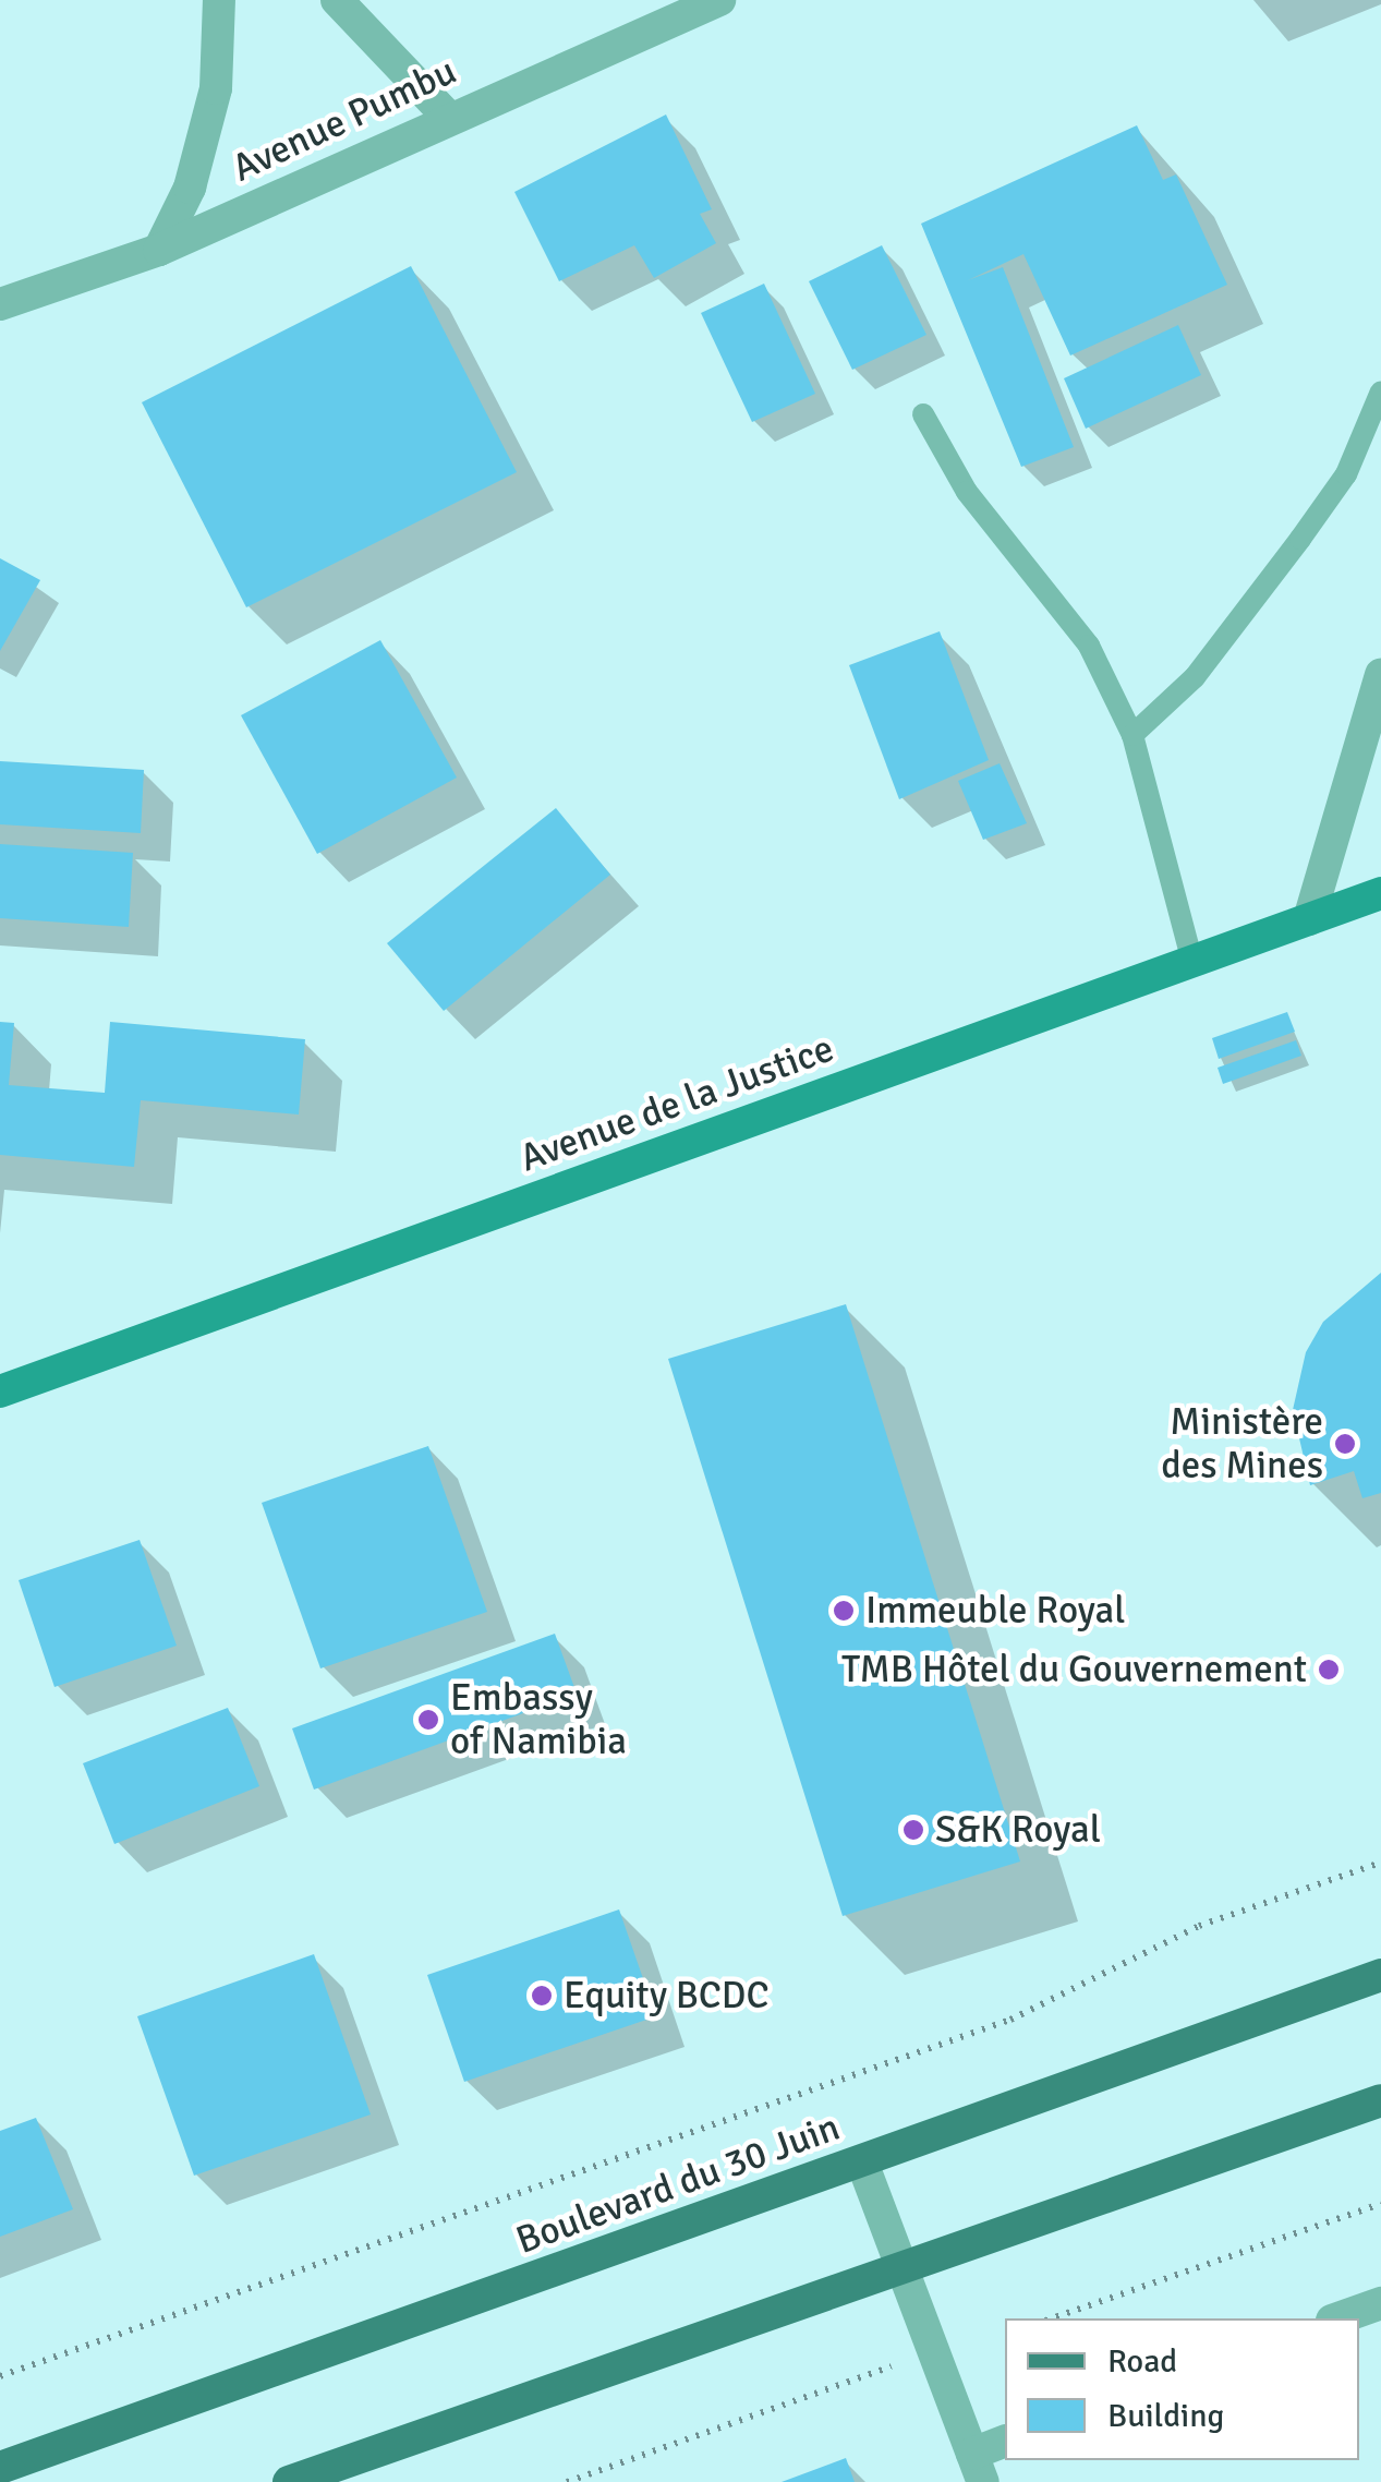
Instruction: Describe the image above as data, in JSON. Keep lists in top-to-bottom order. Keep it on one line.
{"streets":{"main road":["Avenue de la Justice","Boulevard du 30 Juin"],"street":["Avenue Pumbu"]},"places":["Ministère des Mines","Immeuble Royal","TMB Hôtel du Gouvernement","Embassy of Namibia","S&K Royal","Equity BCDC"],"legend":["Road","Building"]}
